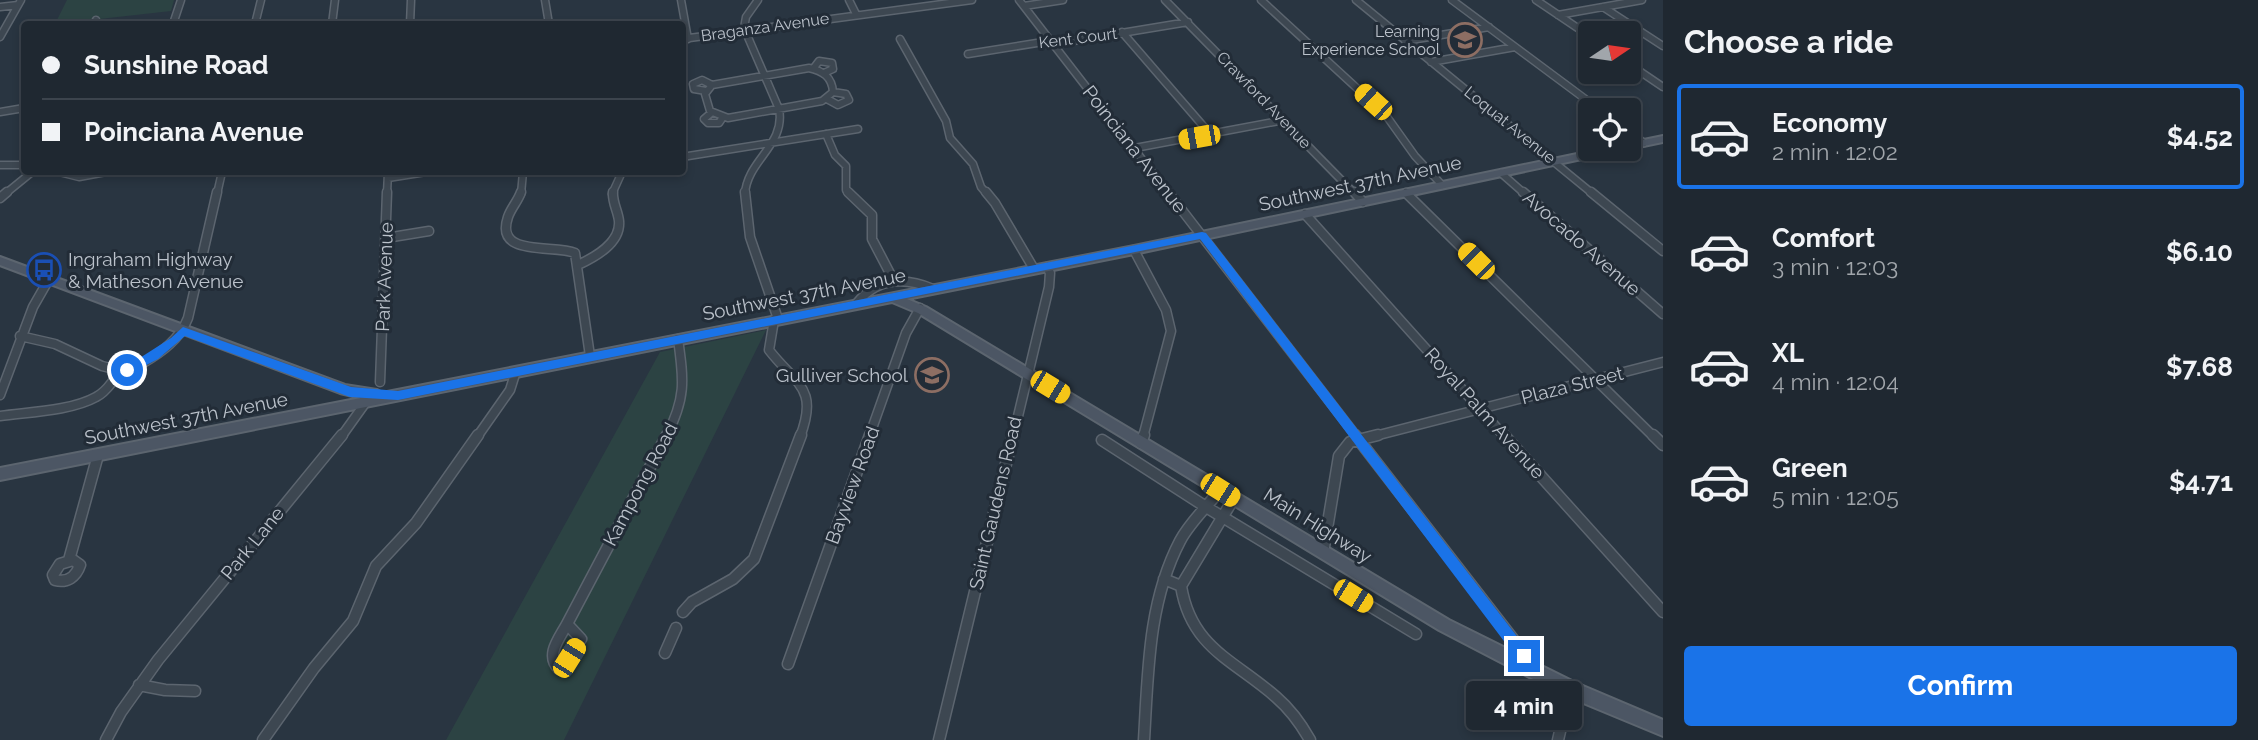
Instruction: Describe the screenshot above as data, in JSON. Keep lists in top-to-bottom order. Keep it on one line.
{"streets":{"main road":["Southwest 37th Avenue","Main Highway"],"street":["Braganza Avenue","Kent Court","Crawford Avenue","Loquat Avenue","Poinciana Avenue","Avocado Avenue","Park Avenue","Plaza Street","Royal Palm Avenue","Kampong Road","Bayview Road","Saint Gaudens Road","Park Lane"]},"crossings":[["Kent Court","Crawford Avenue"],["Kent Court","Poinciana Avenue"],["Crawford Avenue","Southwest 37th Avenue"],["Loquat Avenue","Southwest 37th Avenue"],["Poinciana Avenue","Southwest 37th Avenue"],["Poinciana Avenue","Plaza Street"],["Poinciana Avenue","Main Highway"],["Southwest 37th Avenue","Avocado Avenue"],["Southwest 37th Avenue","Royal Palm Avenue"],["Southwest 37th Avenue","Kampong Road"],["Southwest 37th Avenue","Saint Gaudens Road"],["Southwest 37th Avenue","Main Highway"],["Southwest 37th Avenue","Park Lane"],["Plaza Street","Royal Palm Avenue"],["Bayview Road","Main Highway"],["Saint Gaudens Road","Main Highway"]],"places":{"school or university":["Learning Experience School","Gulliver School"],"bus stop":["Ingraham Highway & Matheson Avenue"]},"north":"right","page":{"heading":"Choose a ride","banner":["Sunshine Road","Poinciana Avenue"],"list":[{"name":"Economy","note":"2 min · 12:02","value":"$4.52"},{"name":"Comfort","note":"3 min · 12:03","value":"$6.10"},{"name":"XL","note":"4 min · 12:04","value":"$7.68"},{"name":"Green","note":"5 min · 12:05","value":"$4.71"}],"buttons":"Confirm","bubble":"4 min"}}
